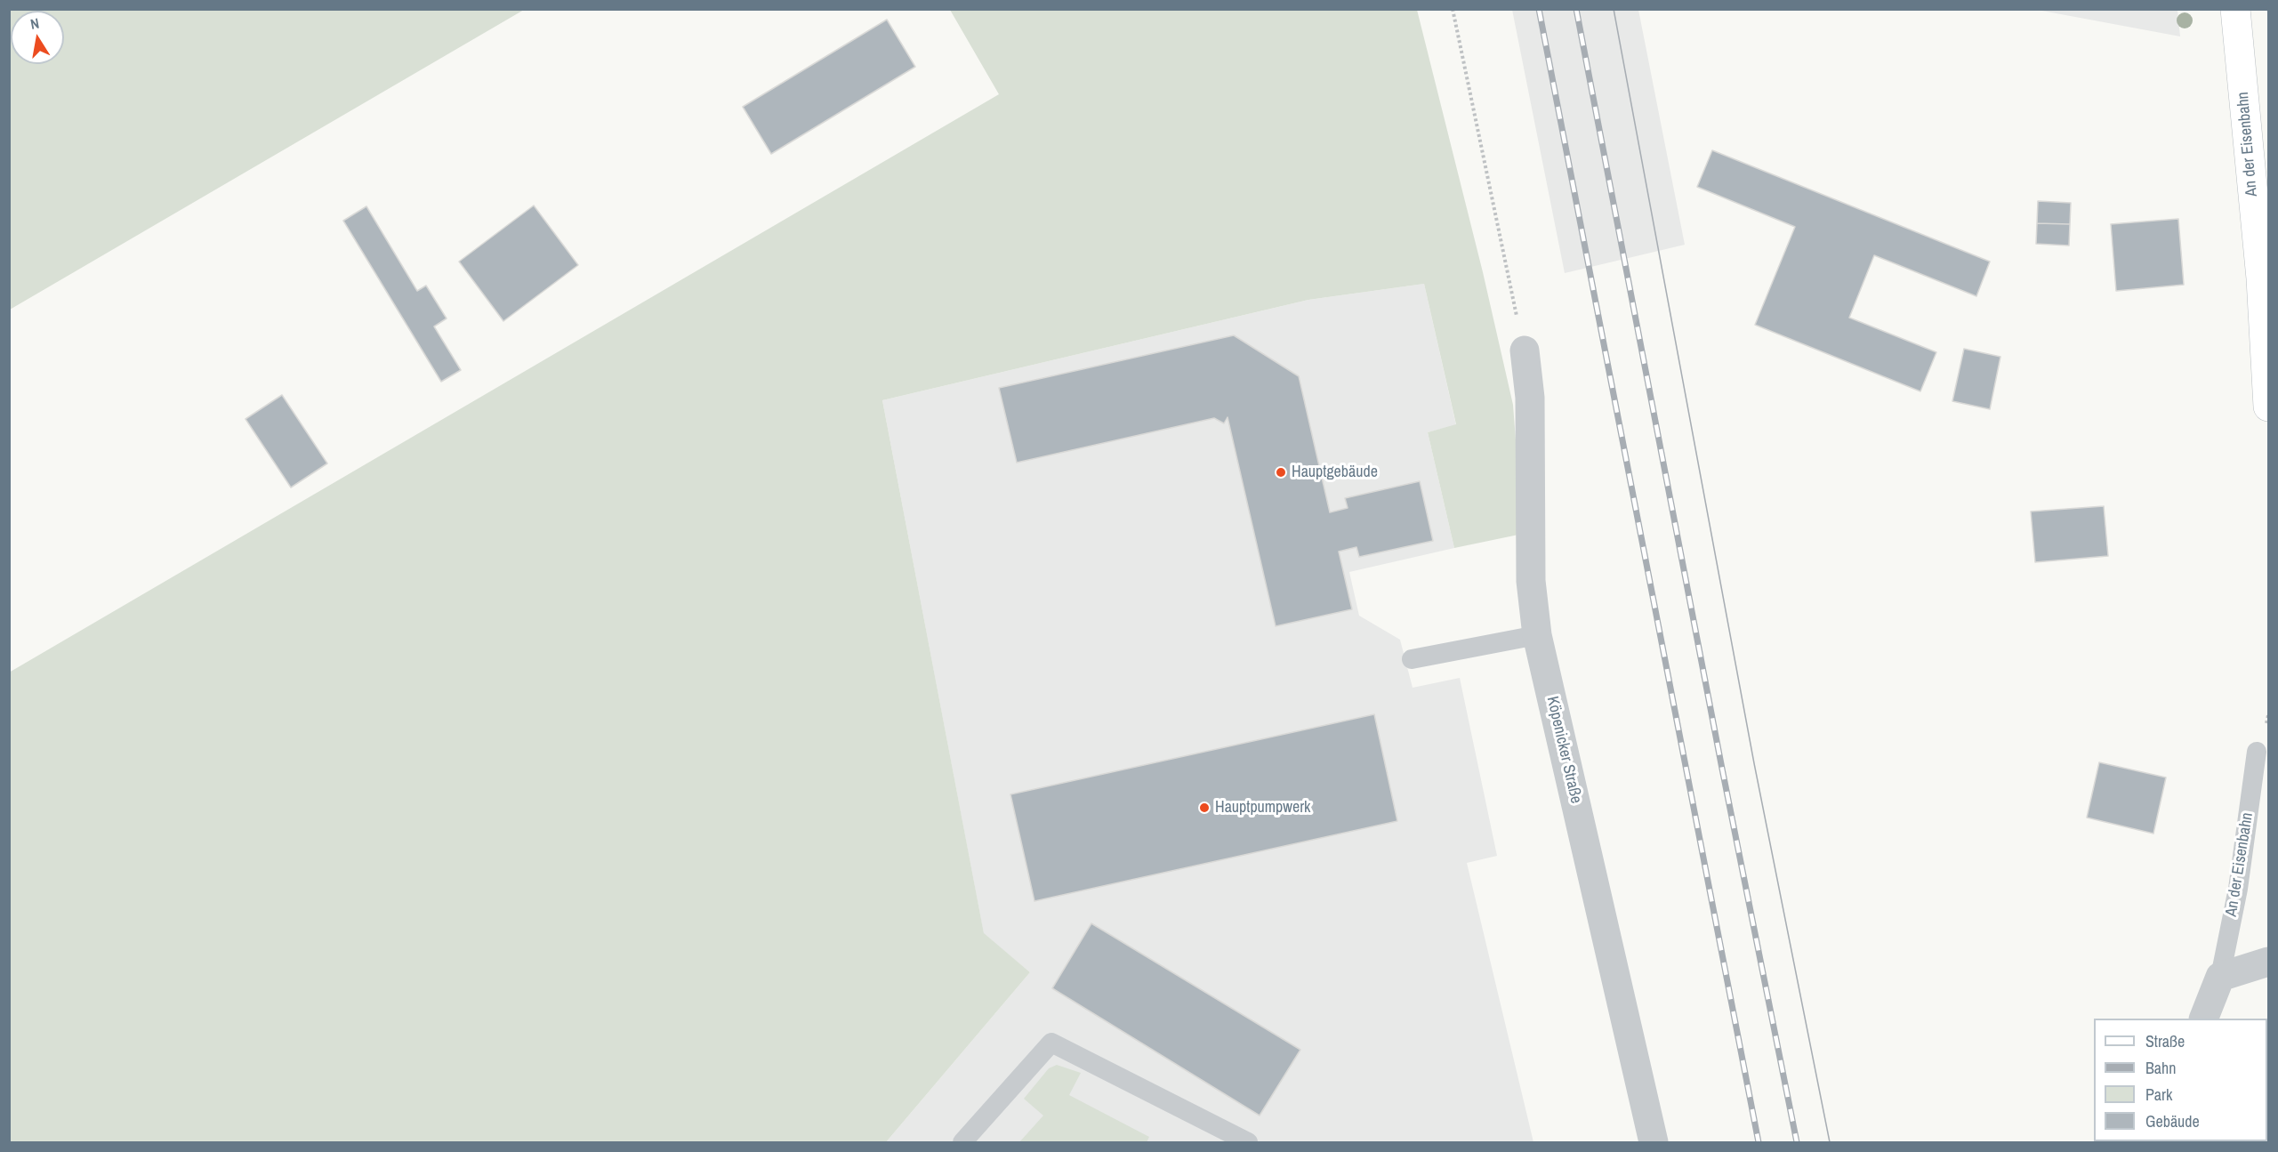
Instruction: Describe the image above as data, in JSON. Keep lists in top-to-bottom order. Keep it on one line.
{"streets":{"main road":["An der Eisenbahn"],"street":["Köpenicker Straße"]},"places":["Hauptgebäude","Hauptpumpwerk"],"legend":["Straße","Bahn","Park","Gebäude"],"north":"top"}
